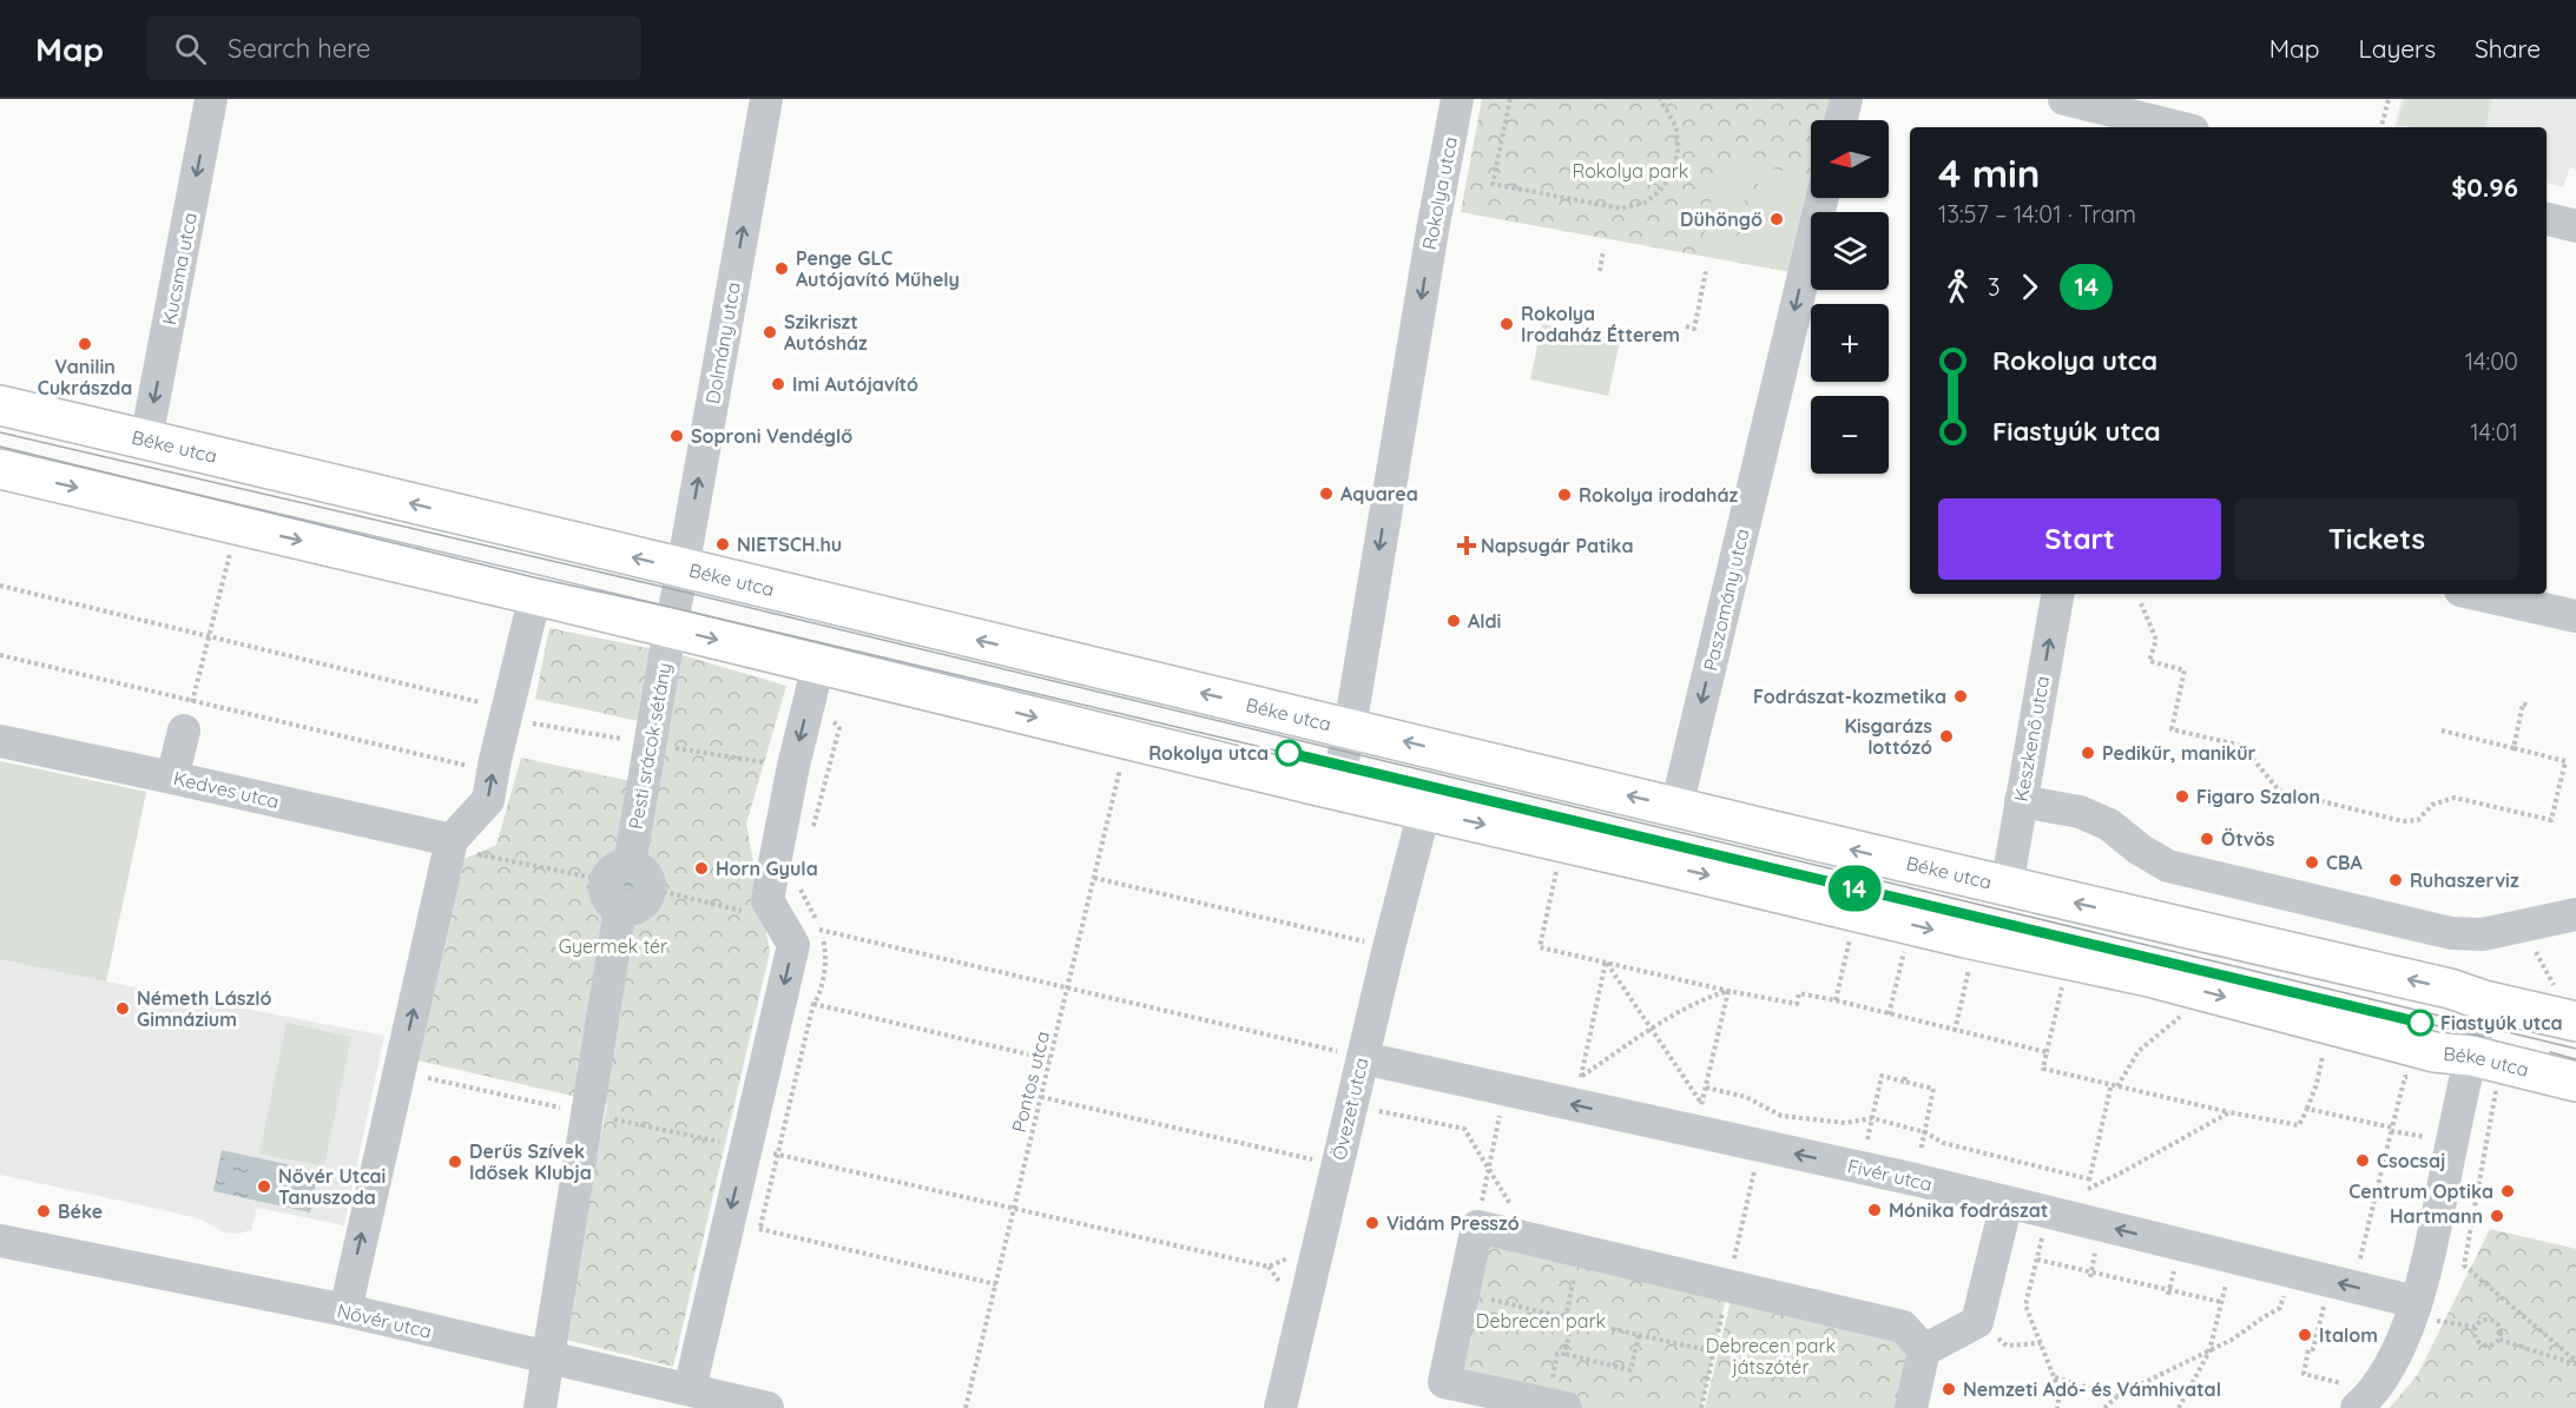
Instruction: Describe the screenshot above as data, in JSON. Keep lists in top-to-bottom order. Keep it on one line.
{"streets":{"main road":["Béke utca"],"street":["Rokolya utca","Kucsma utca","Dolmány utca","Paszomány utca","Keszkenő utca","Pesti srácok sétány","Kedves utca","Övezet utca","Fivér utca","Nővér utca"],"path":["Pontos utca"]},"crossings":[["Rokolya utca","Béke utca"],["Kucsma utca","Béke utca"],["Dolmány utca","Béke utca"],["Dolmány utca","Pesti srácok sétány"],["Béke utca","Paszomány utca"],["Béke utca","Keszkenő utca"],["Béke utca","Pesti srácok sétány"],["Béke utca","Övezet utca"],["Övezet utca","Fivér utca"]],"one_way":["Rokolya utca","Kucsma utca","Dolmány utca","Paszomány utca","Keszkenő utca"],"parks":["Rokolya park","Gyermek tér","Debrecen park","Debrecen park játszótér"],"places":{"other":["Dühöngő","Penge GLC Autójavító Műhely","Rokolya Irodaház Étterem","Szikriszt Autósház","Vanilin Cukrászda","Imi Autójavító","Soproni Vendéglő","Aquarea","Rokolya irodaház","NIETSCH.hu","Aldi","Fodrászat-kozmetika","Kisgarázs lottózó","Rokolya utca","Pedikűr, manikűr","Figaro Szalon","Ötvös","CBA","Horn Gyula","Ruhaszerviz","Németh László Gimnázium","Fiastyúk utca","Csocsaj","Derűs Szívek Idősek Klubja","Nővér Utcai Tanuszoda","Centrum Optika","Mónika fodrászat","Béke","Hartmann","Vidám Presszó","Italom","Nemzeti Adó- és Vámhivatal"],"health":["Napsugár Patika"]},"lines":["tram line 14"],"north":"left","page":{"header":"Map","search":"Search here","nav":["Map","Layers","Share"],"on_map":"14","map_buttons":["+","−"],"heading":["4 min","13:57 – 14:01 · Tram","$0.96"],"legs":["3","14"],"list":[{"name":"Rokolya utca","value":"14:00"},{"name":"Fiastyúk utca","value":"14:01"}],"buttons":["Start","Tickets"]}}
